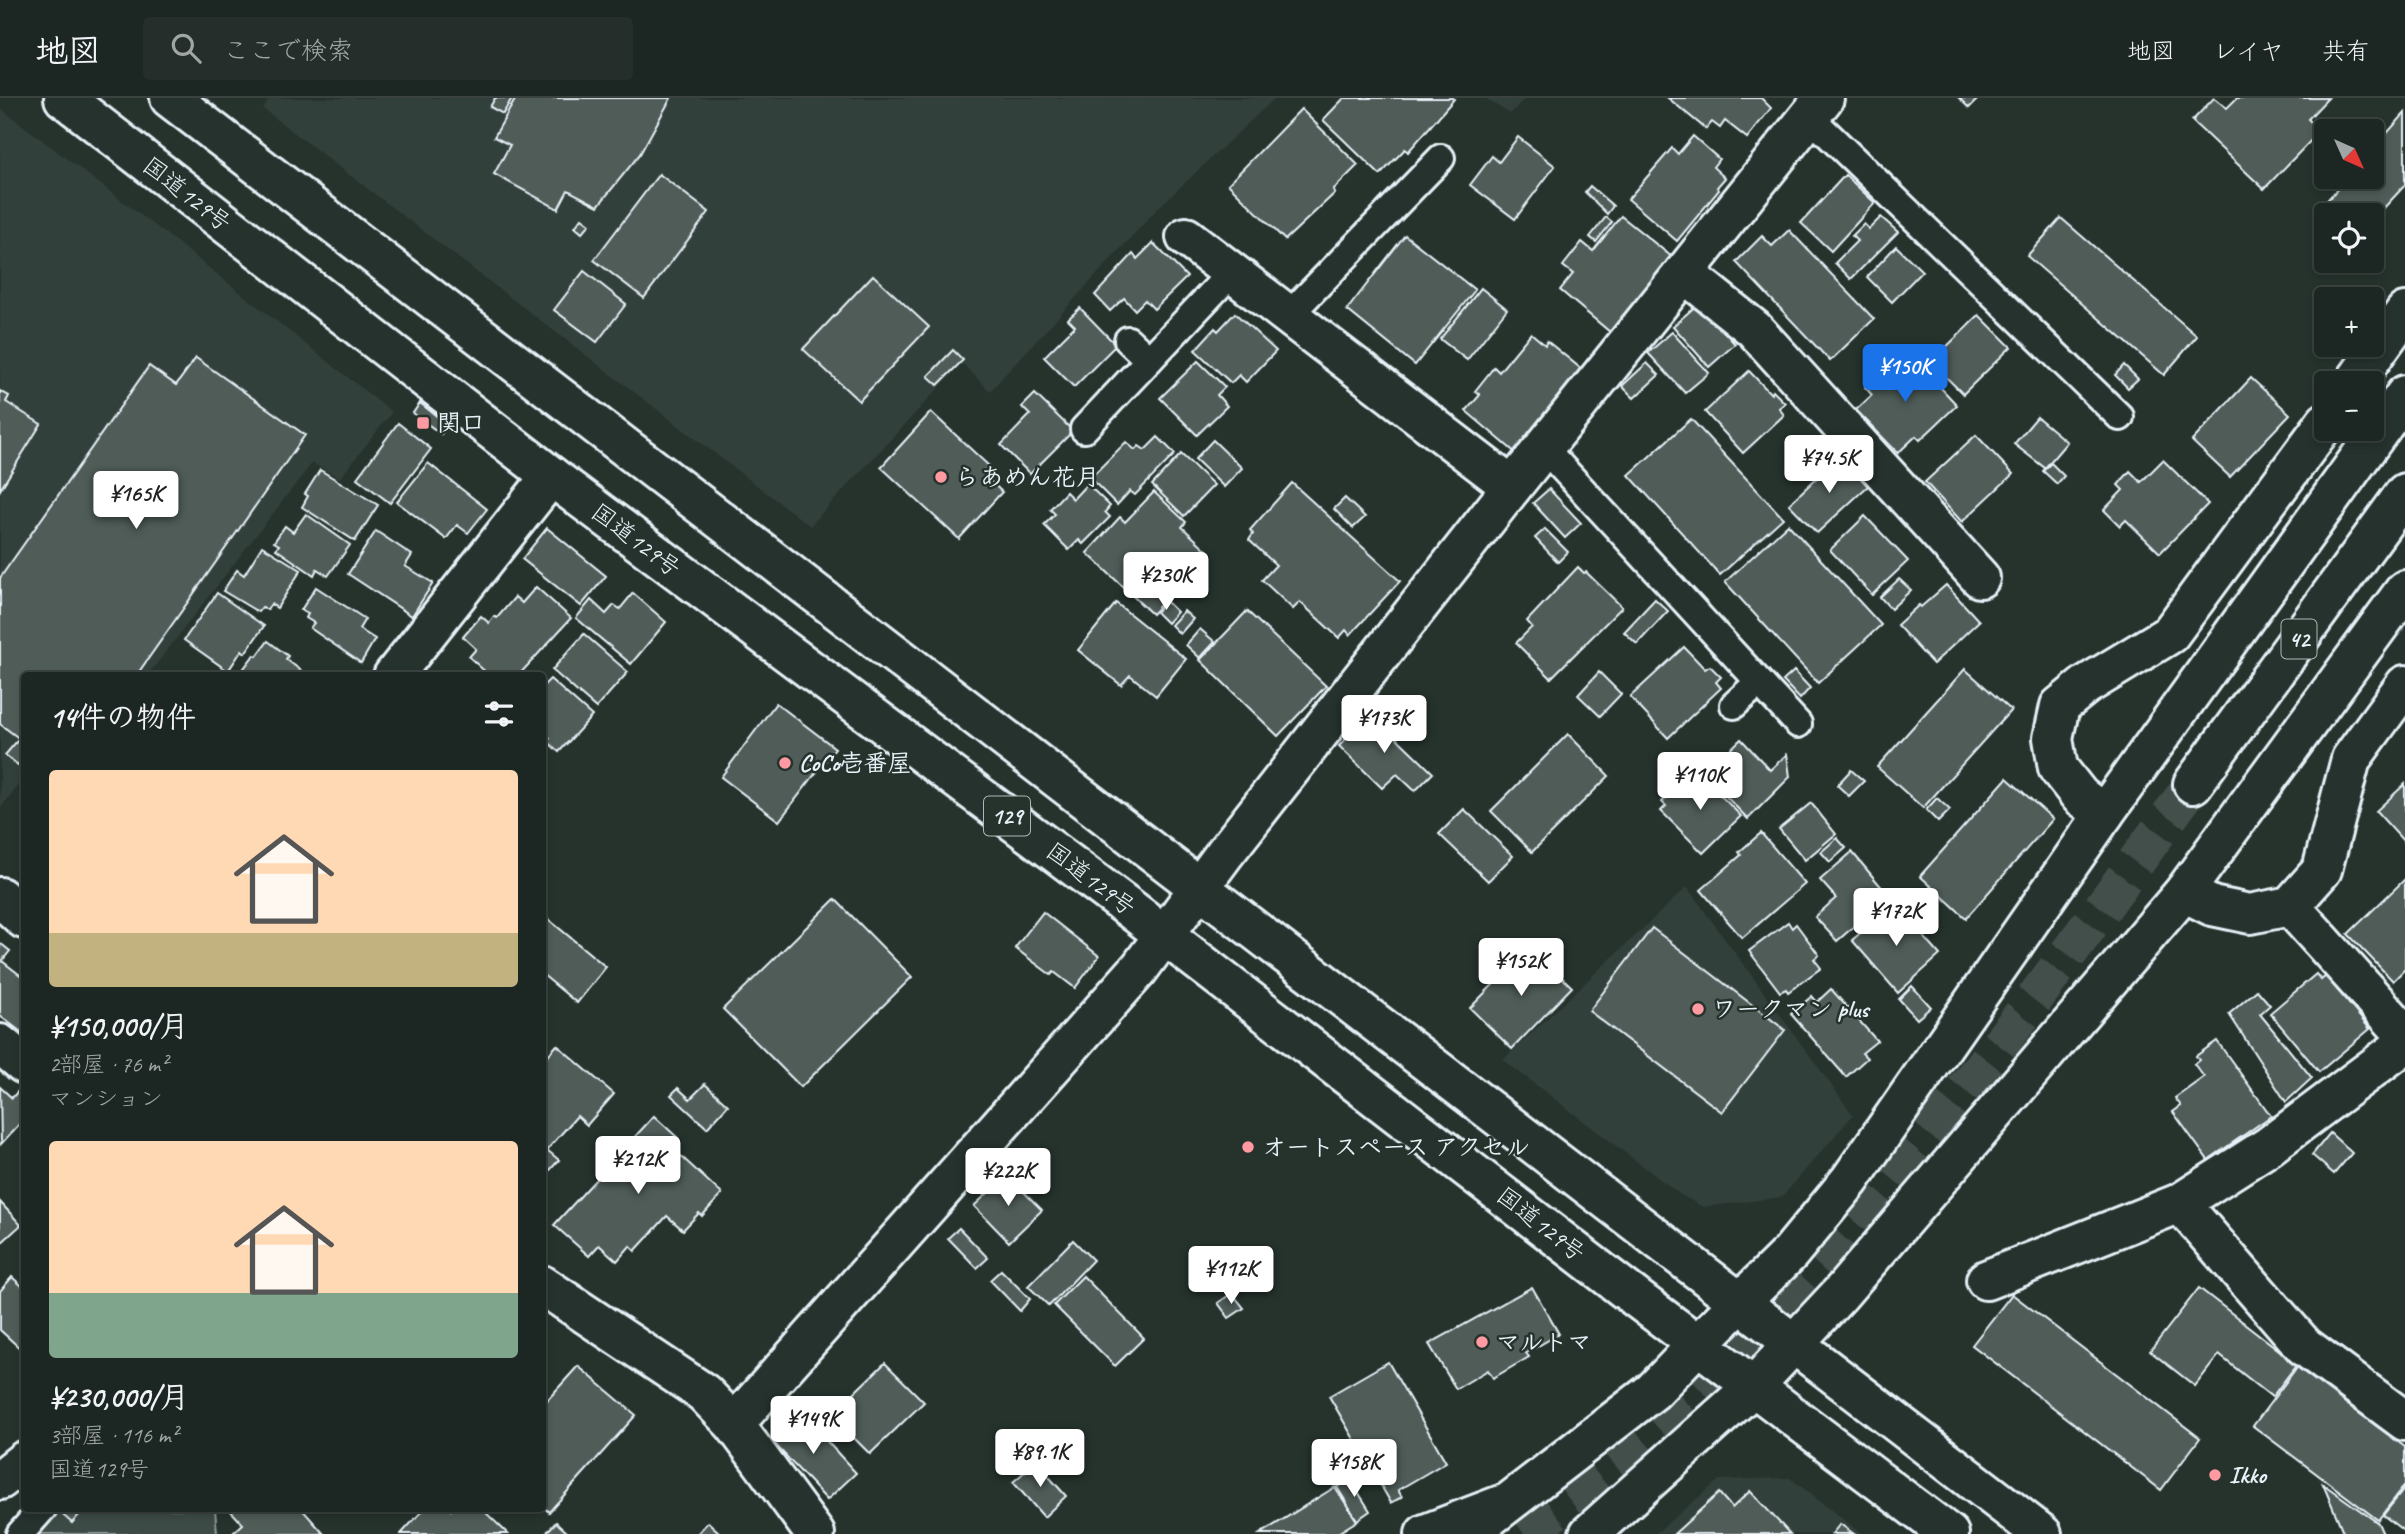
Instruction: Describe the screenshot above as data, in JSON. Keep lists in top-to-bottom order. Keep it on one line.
{"streets":{"main road":["国道129号","42","129"]},"places":{"transit":["関口"],"other":["らあめん花月","CoCo壱番屋","ワークマン plus","オートスペース アクセル","マルトマ","Ikko"]},"north":"bottom right","page":{"header":"地図","search":"ここで検索","nav":["地図","レイヤ","共有"],"map_buttons":["+","−"],"price":["¥150K","¥74.5K","¥165K","¥230K","¥173K","¥110K","¥172K","¥152K","¥212K","¥222K","¥112K","¥149K","¥89.1K","¥158K"],"heading":"14件の物件","list":[{"name":"¥150,000/月","note":"2部屋 · 76 m² · マンション"},{"name":"¥230,000/月","note":"3部屋 · 116 m² · 国道129号"}]}}
